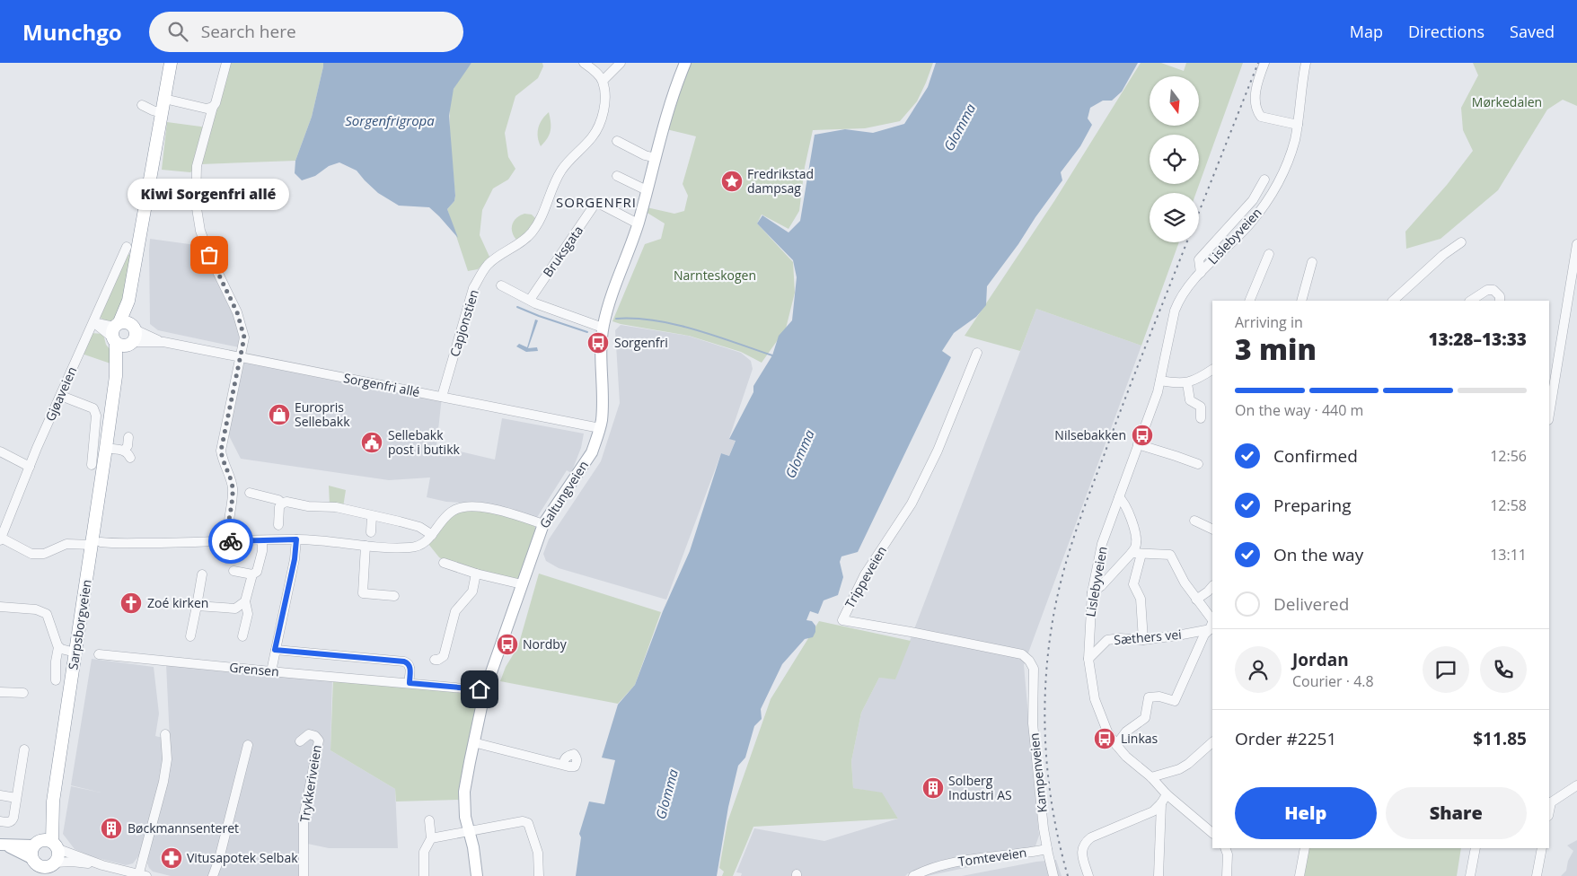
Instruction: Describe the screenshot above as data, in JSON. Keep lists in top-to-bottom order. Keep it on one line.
{"streets":{"highway":["Sarpsborgveien"],"main road":["Galtungveien"],"street":["Lislebyveien","Bruksgata","Capjonstien","Sorgenfri allé","Gjøaveien","Trippeveien","Sæthers vei","Grensen","Kampenveien","Trykkeriveien","Tomteveien"]},"crossings":[["Lislebyveien","Sæthers vei"],["Bruksgata","Galtungveien"],["Capjonstien","Sorgenfri allé"],["Sorgenfri allé","Galtungveien"],["Gjøaveien","Sarpsborgveien"],["Galtungveien","Grensen"],["Trippeveien","Kampenveien"],["Kampenveien","Tomteveien"]],"districts":["SORGENFRI"],"water":["Sorgenfrigropa","Glomma"],"parks":["Mørkedalen","Narnteskogen"],"places":{"place":["Fredrikstad dampsag"],"other":["Kiwi Sorgenfri allé"],"bus stop":["Sorgenfri","Nilsebakken","Nordby","Linkas"],"shop":["Europris Sellebakk"],"public building":["Sellebakk post i butikk"],"church":["Zoé kirken"],"building":["Solberg Industri AS","Bøckmannsenteret"],"pharmacy":["Vitusapotek Selbak"]},"north":"bottom","page":{"header":"Munchgo","search":"Search here","nav":["Map","Directions","Saved"],"bubble":"Kiwi Sorgenfri allé","heading":["3 min","Arriving in","13:28–13:33"],"panel":["Jordan","Courier · 4.8","Order #2251","$11.85"],"bar":"On the way · 440 m","list":[["Confirmed","12:56"],["Preparing","12:58"],["On the way","13:11"],"Delivered"],"buttons":["Help","Share"]}}
